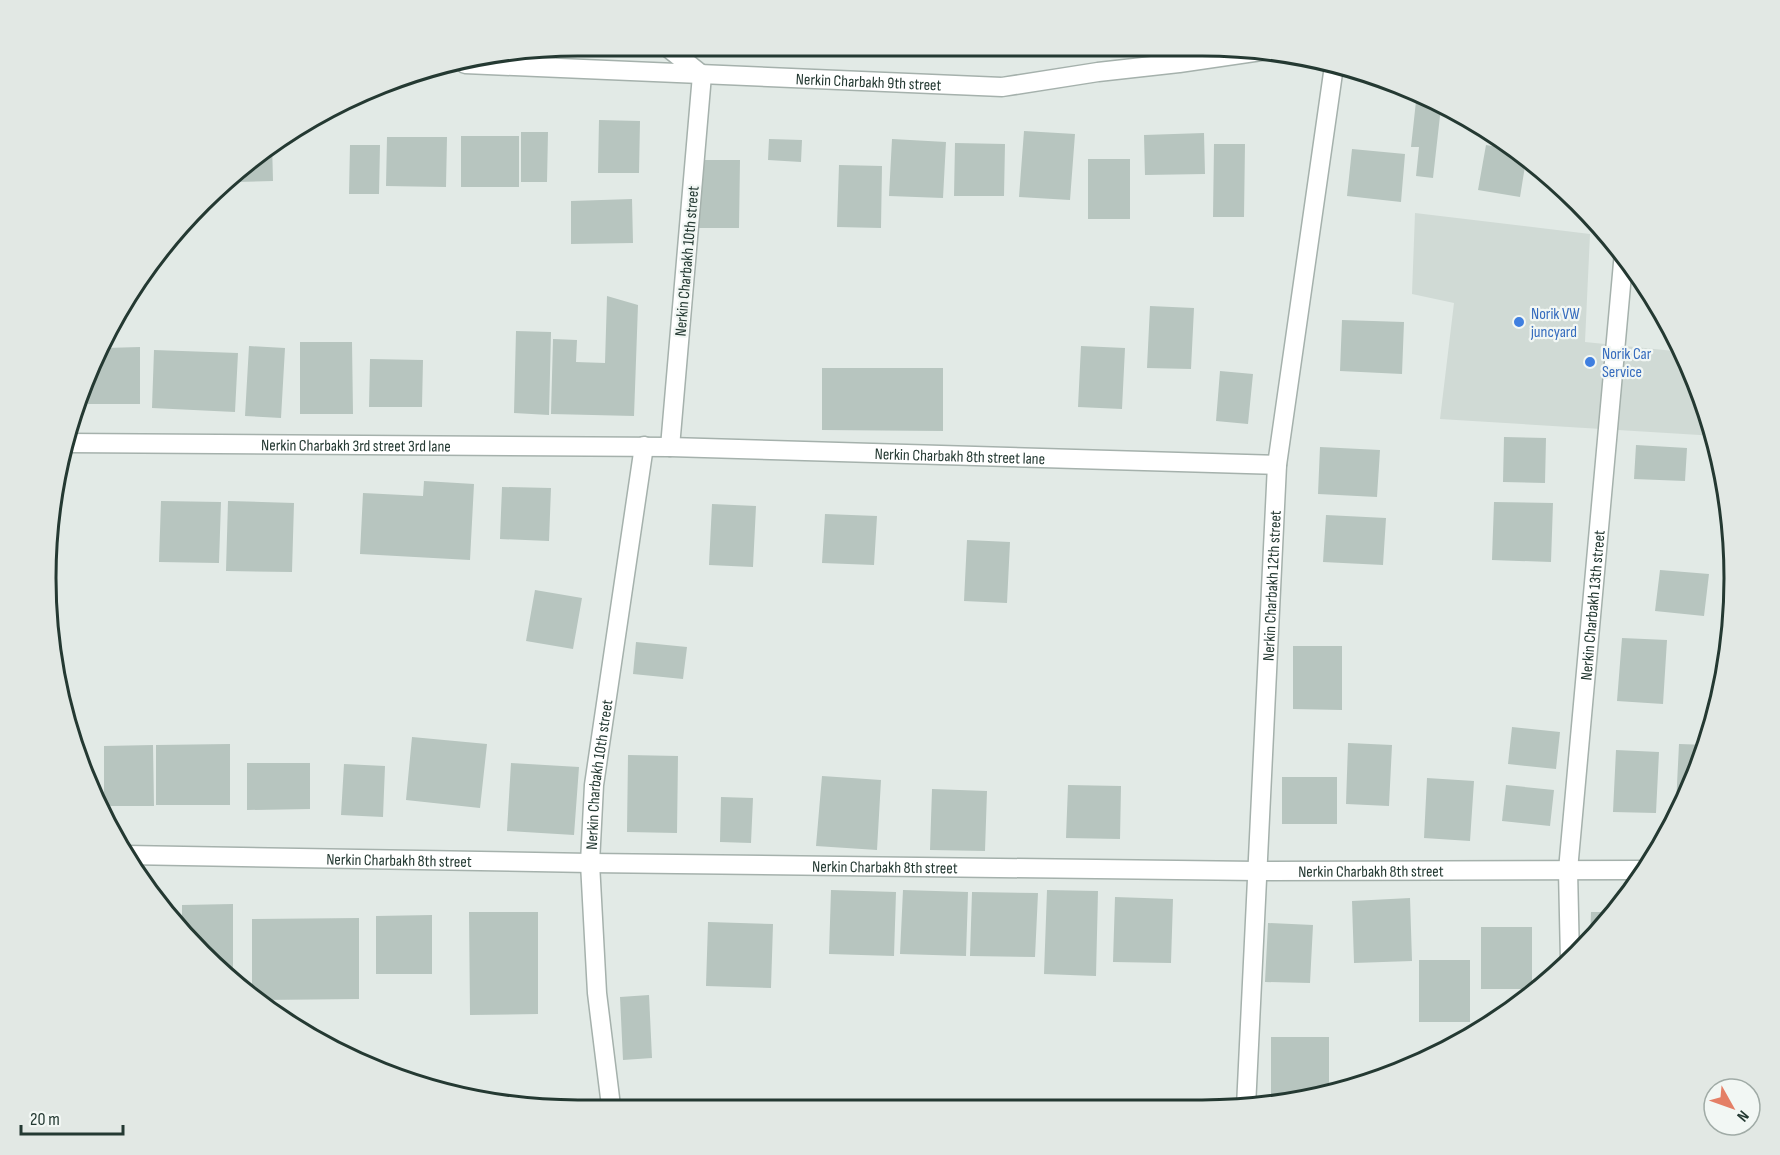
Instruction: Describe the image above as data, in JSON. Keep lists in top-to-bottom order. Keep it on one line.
{"streets":{"street":["Nerkin Charbakh 9th street","Nerkin Charbakh 10th street","Nerkin Charbakh 3rd street 3rd lane","Nerkin Charbakh 8th street lane","Nerkin Charbakh 12th street","Nerkin Charbakh 13th street","Nerkin Charbakh 8th street"]},"crossings":[["Nerkin Charbakh 9th street","Nerkin Charbakh 10th street"],["Nerkin Charbakh 10th street","Nerkin Charbakh 3rd street 3rd lane"],["Nerkin Charbakh 10th street","Nerkin Charbakh 8th street lane"],["Nerkin Charbakh 10th street","Nerkin Charbakh 8th street"],["Nerkin Charbakh 3rd street 3rd lane","Nerkin Charbakh 8th street lane"],["Nerkin Charbakh 8th street lane","Nerkin Charbakh 12th street"],["Nerkin Charbakh 12th street","Nerkin Charbakh 8th street"],["Nerkin Charbakh 13th street","Nerkin Charbakh 8th street"]],"places":["Norik VW juncyard","Norik Car Service"],"scale_bar":"20 m","north":"bottom right"}
